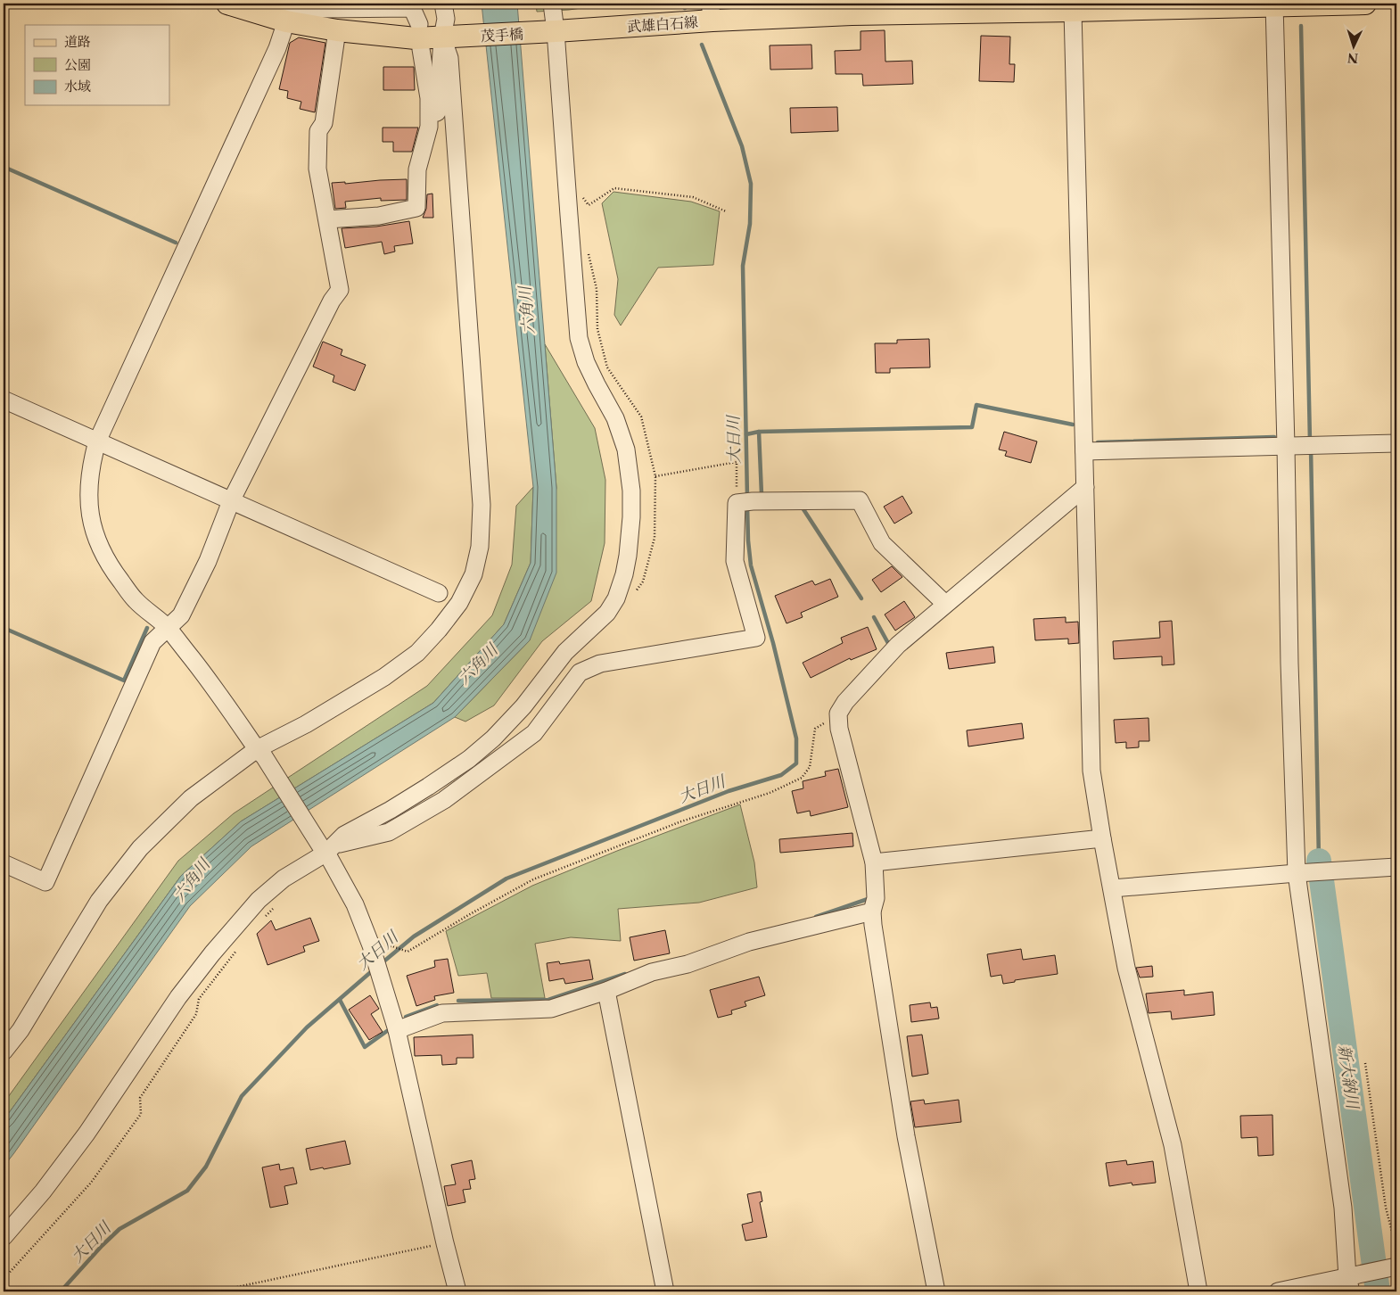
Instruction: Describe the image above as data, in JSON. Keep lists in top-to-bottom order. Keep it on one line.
{"streets":{"main road":["武雄白石線","茂手橋"]},"crossings":[["武雄白石線","茂手橋"]],"water":["六角川","大日川","新大納川"],"legend":["道路","公園","水域"],"north":"bottom"}
